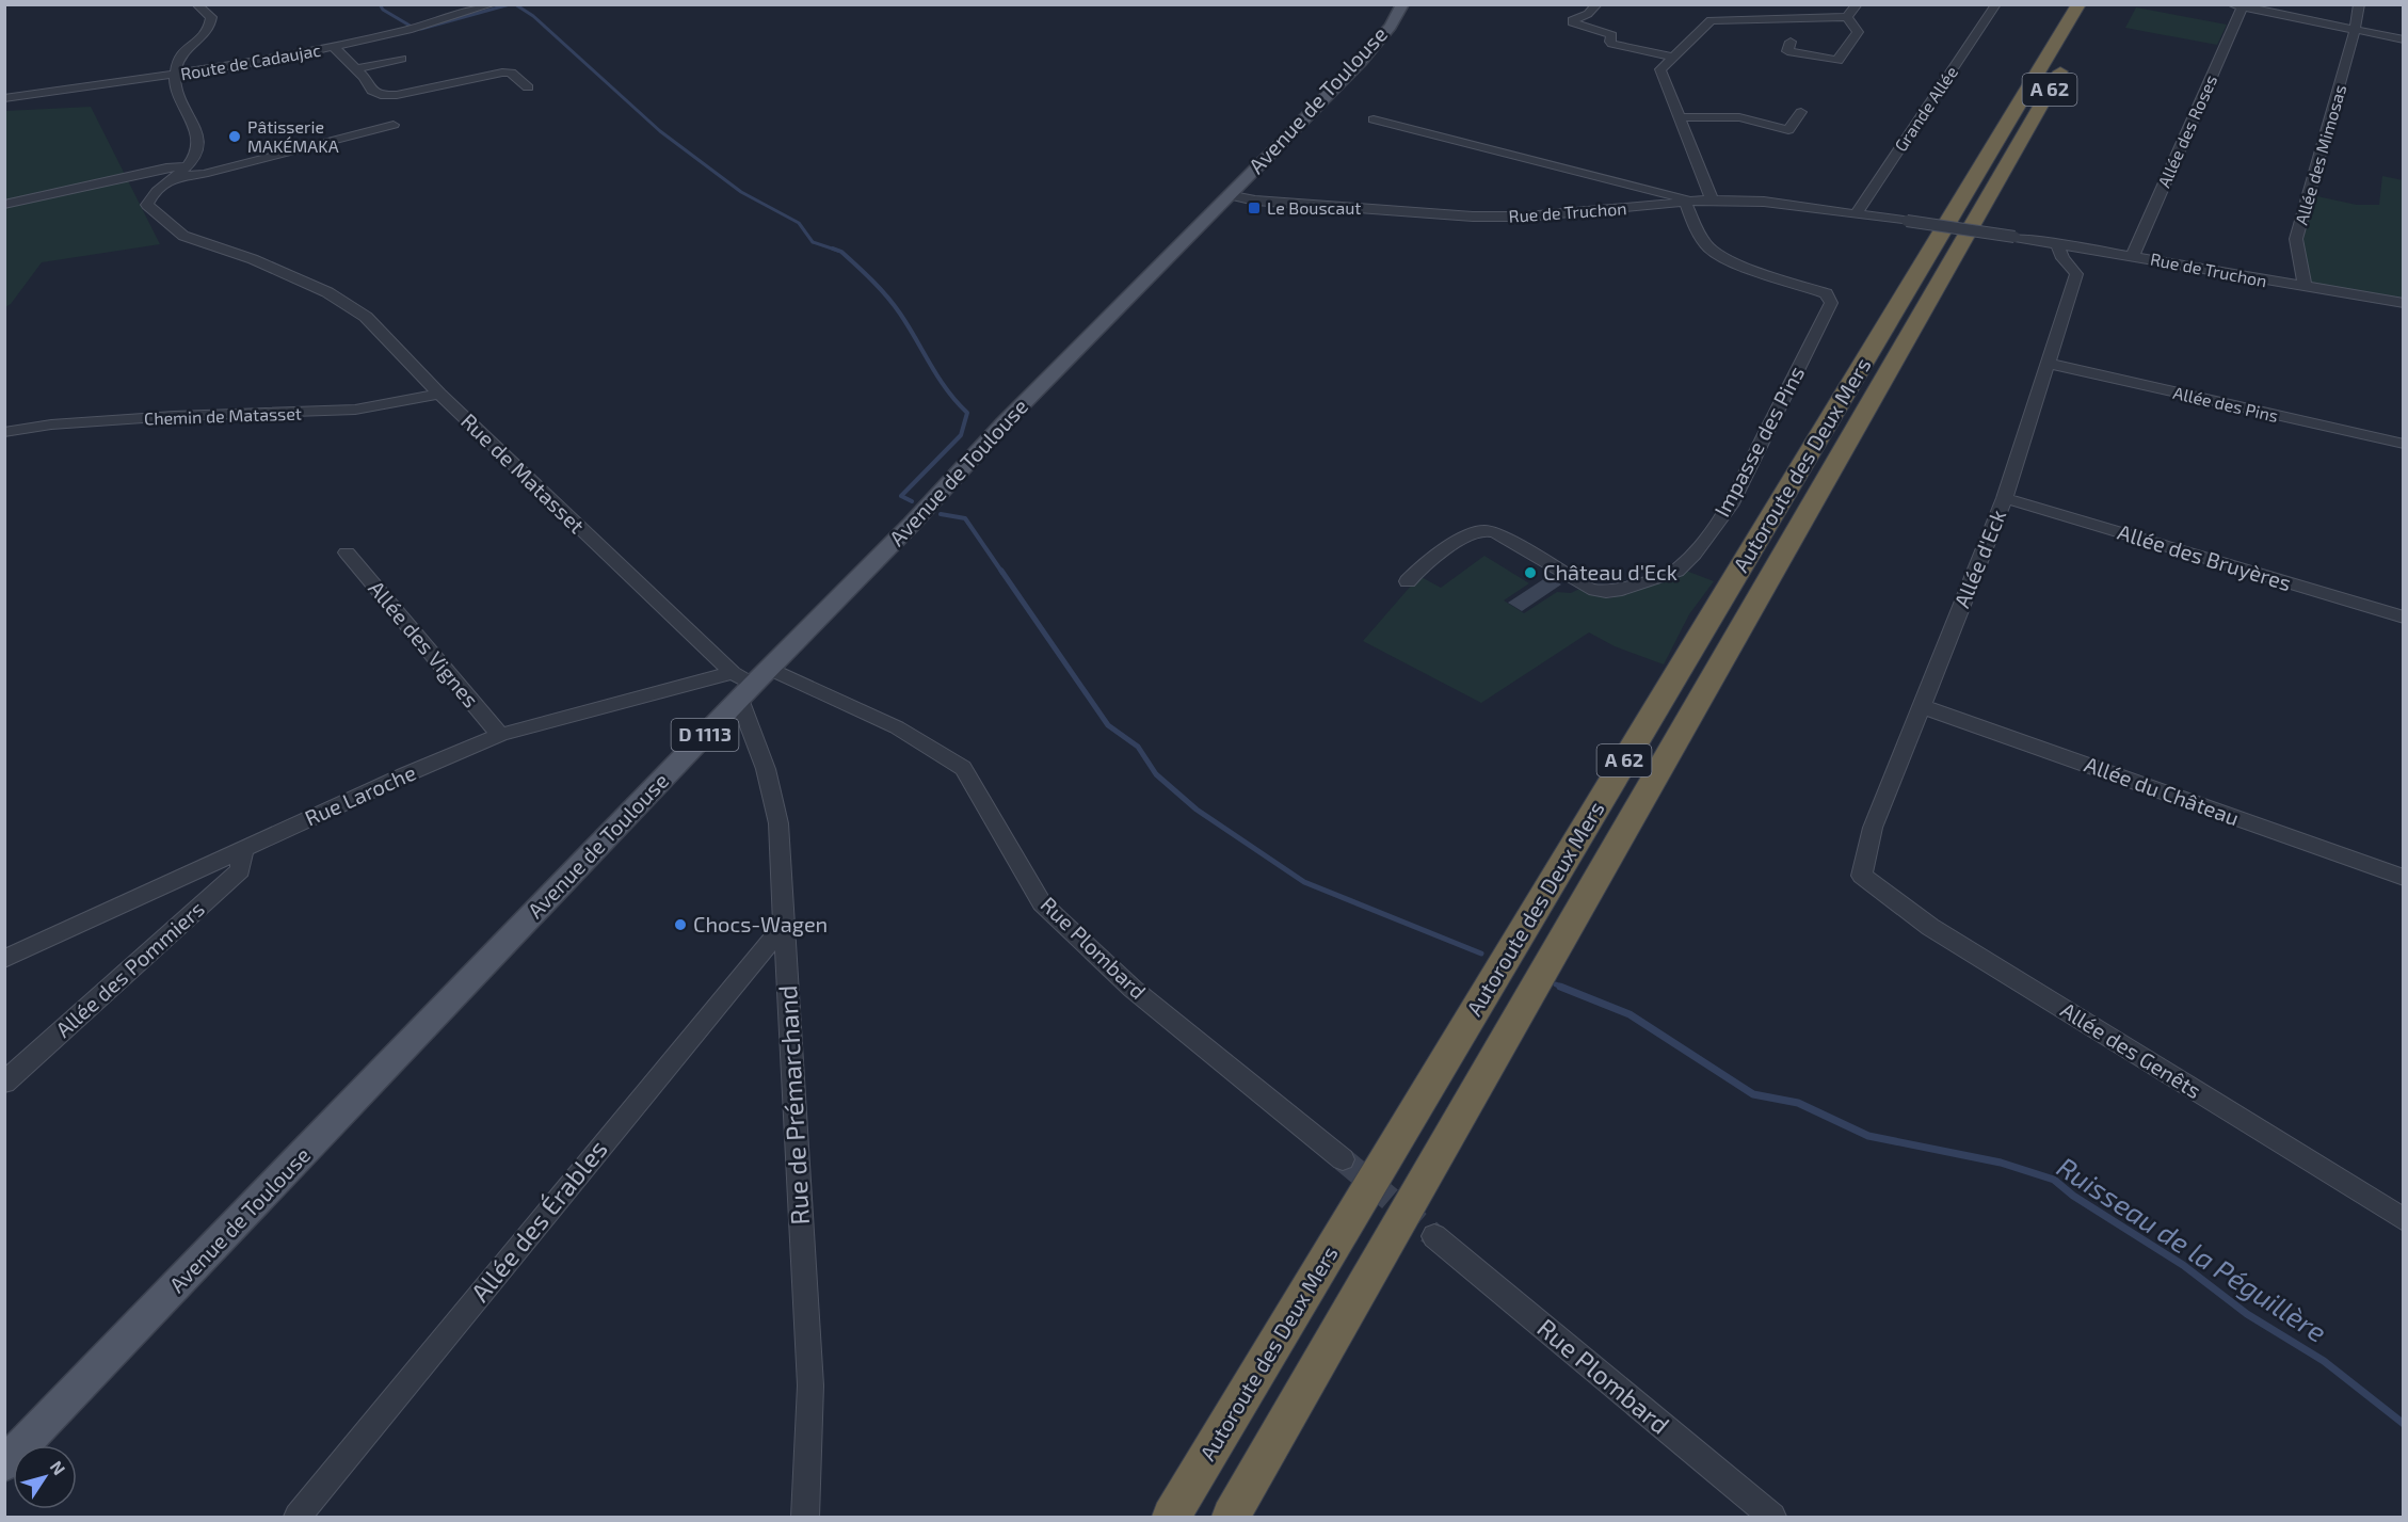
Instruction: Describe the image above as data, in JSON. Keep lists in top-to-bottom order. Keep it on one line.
{"streets":{"highway":["A 62","Autoroute des Deux Mers"],"main road":["Avenue de Toulouse","D 1113"],"street":["Route de Cadaujac","Grande Allée","Allée des Roses","Allée des Mimosas","Rue de Truchon","Allée des Pins","Chemin de Matasset","Impasse des Pins","Rue de Matasset","Allée des Bruyères","Allée d'Eck","Allée des Vignes","Allée du Château","Rue Laroche","Rue Plombard","Allée des Pommiers","Allée des Genêts","Rue de Prémarchand","Allée des Érables"]},"crossings":[["Avenue de Toulouse","Rue de Truchon"],["Avenue de Toulouse","Rue de Matasset"],["Avenue de Toulouse","Rue Laroche"],["Avenue de Toulouse","Rue Plombard"],["Avenue de Toulouse","Rue de Prémarchand"],["Grande Allée","Rue de Truchon"],["Allée des Roses","Rue de Truchon"],["Allée des Mimosas","Rue de Truchon"],["Rue de Truchon","Impasse des Pins"],["Rue de Truchon","Allée d'Eck"],["Allée des Pins","Allée d'Eck"],["Chemin de Matasset","Rue de Matasset"],["Rue de Matasset","Rue Laroche"],["Rue de Matasset","Rue Plombard"],["Rue de Matasset","Rue de Prémarchand"],["Allée des Bruyères","Allée d'Eck"],["Allée d'Eck","Allée du Château"],["Allée d'Eck","Allée des Genêts"],["Allée des Vignes","Rue Laroche"],["Rue Laroche","Rue Plombard"],["Rue Laroche","Allée des Pommiers"],["Rue Laroche","Rue de Prémarchand"],["Rue Plombard","Rue de Prémarchand"],["Rue de Prémarchand","Allée des Érables"]],"water":["Ruisseau de la Péguillère"],"places":{"other":["Pâtisserie MAKÉMAKA","Château d'Eck","Chocs-Wagen"],"transit":["Le Bouscaut"]},"north":"top right"}
